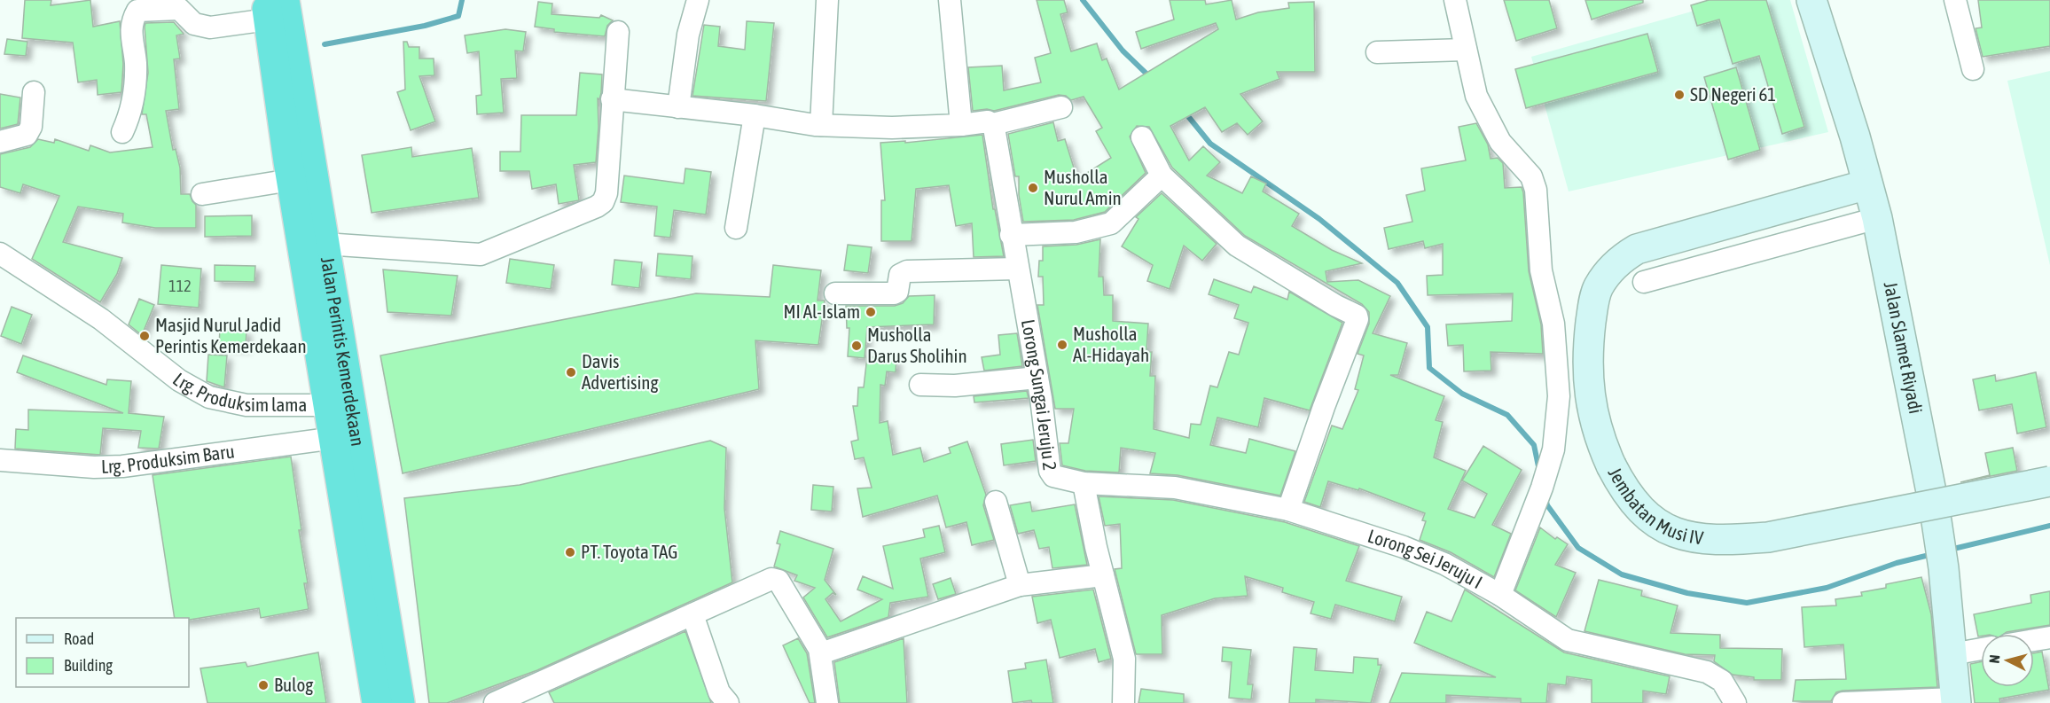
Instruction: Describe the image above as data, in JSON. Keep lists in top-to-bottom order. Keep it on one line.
{"streets":{"highway":["Jalan Perintis Kemerdekaan"],"street":["Jalan Slamet Riyadi","Lrg. Produksim lama","Lorong Sungai Jeruju 2","Lrg. Produksim Baru","Jembatan Musi IV","Lorong Sei Jeruju I"]},"crossings":[["Jalan Slamet Riyadi","Jembatan Musi IV"],["Lorong Sungai Jeruju 2","Lorong Sei Jeruju I"]],"places":["SD Negeri 61","Musholla Nurul Amin","MI Al-Islam","Masjid Nurul Jadid Perintis Kemerdekaan","Musholla Al-Hidayah","Musholla Darus Sholihin","Davis Advertising","PT. Toyota TAG","Bulog"],"house_numbers":["112"],"legend":["Road","Building"],"north":"left"}
